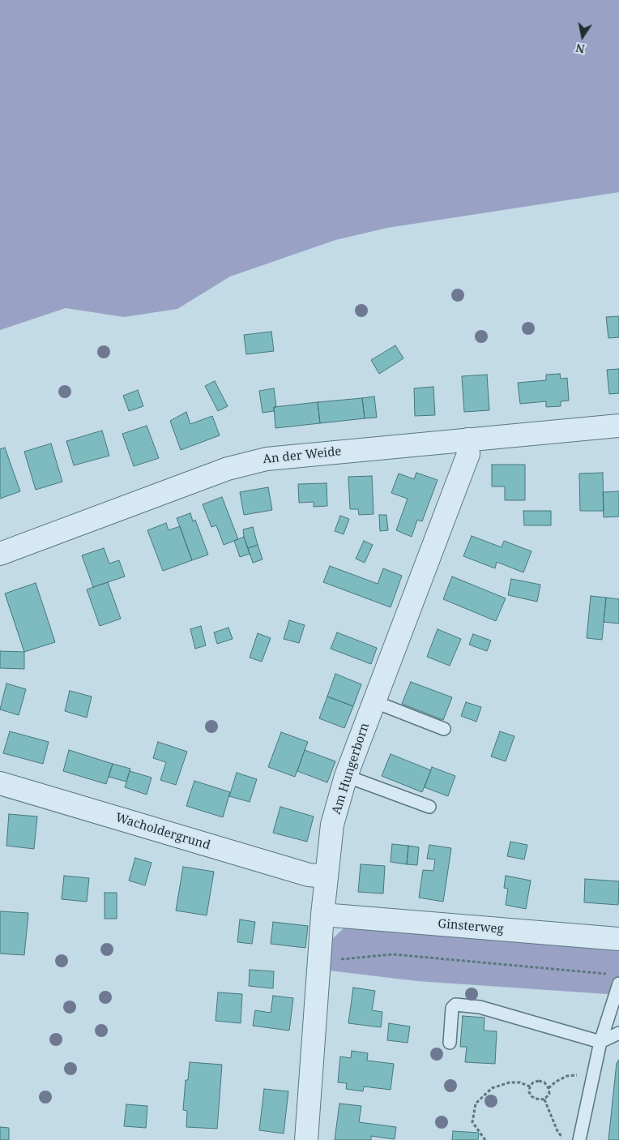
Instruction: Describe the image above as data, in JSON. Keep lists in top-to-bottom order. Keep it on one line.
{"streets":{"street":["An der Weide","Am Hungerborn","Wacholdergrund","Ginsterweg"]},"crossings":[["An der Weide","Am Hungerborn"],["Am Hungerborn","Wacholdergrund"],["Am Hungerborn","Ginsterweg"]],"north":"bottom"}
